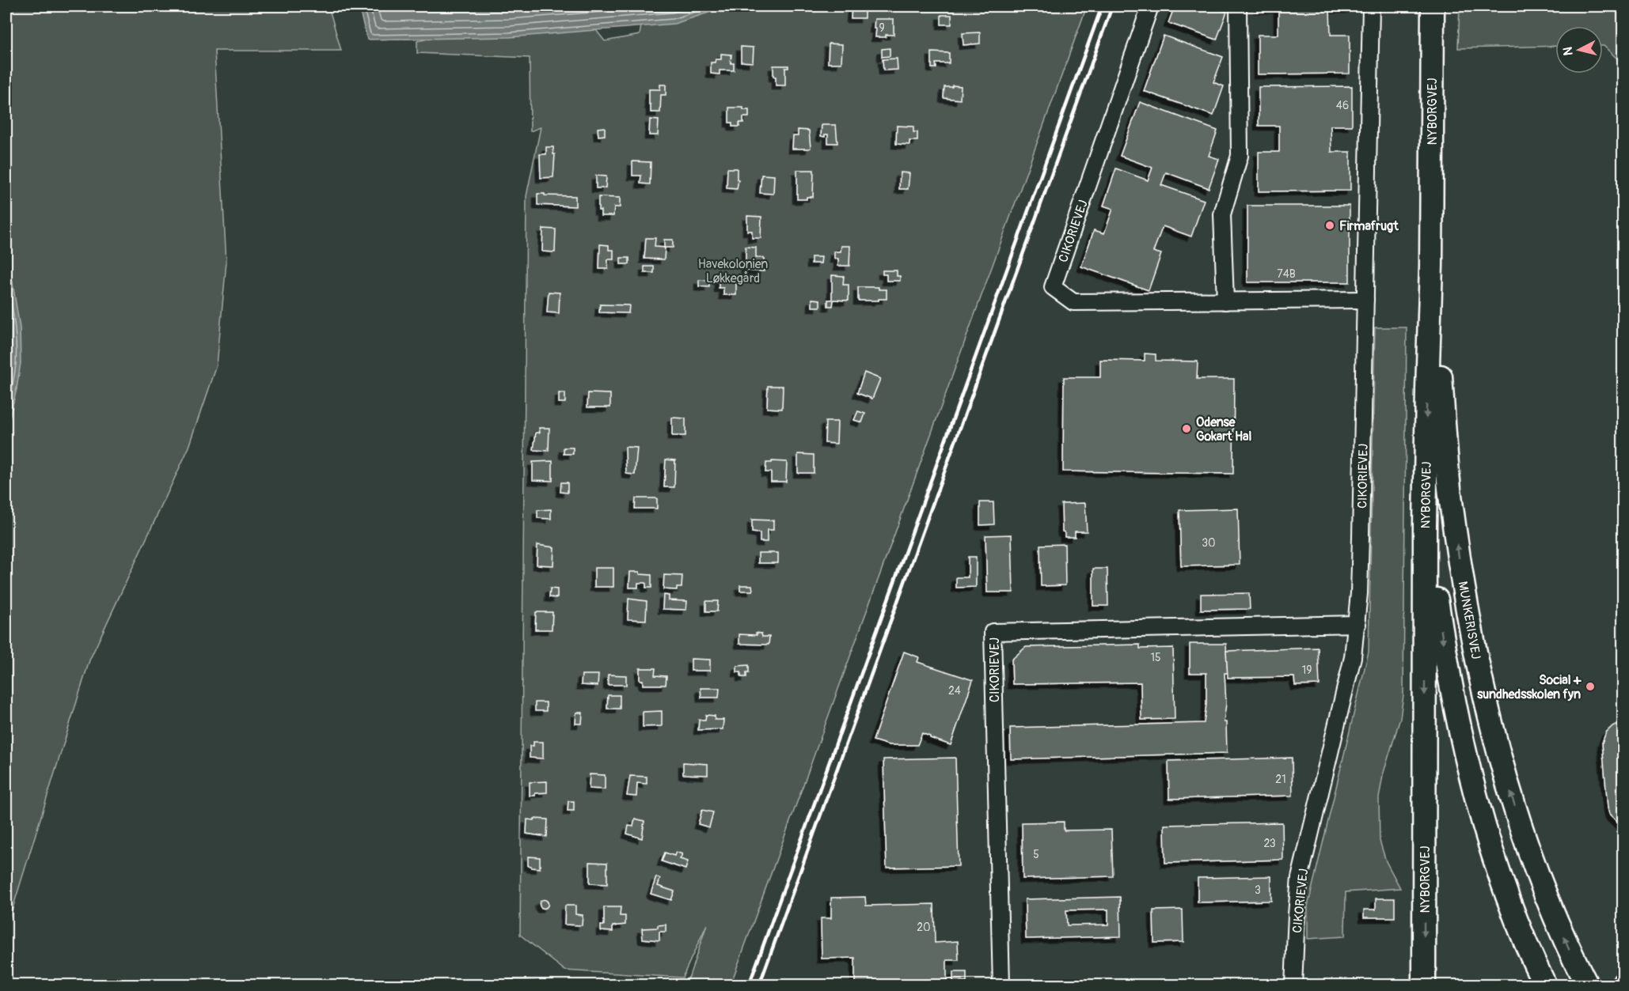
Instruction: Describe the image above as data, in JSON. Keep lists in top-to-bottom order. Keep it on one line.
{"streets":{"main road":["NYBORGVEJ","MUNKERISVEJ"],"street":["CIKORIEVEJ"]},"crossings":[["NYBORGVEJ","MUNKERISVEJ"]],"parks":["Havekolonien Løkkegård"],"places":["Firmafrugt","Odense Gokart Hal","Social + sundhedsskolen fyn"],"house_numbers":["9","46","74B","30","15","19","24","21","23","5","3","20"],"north":"left"}
